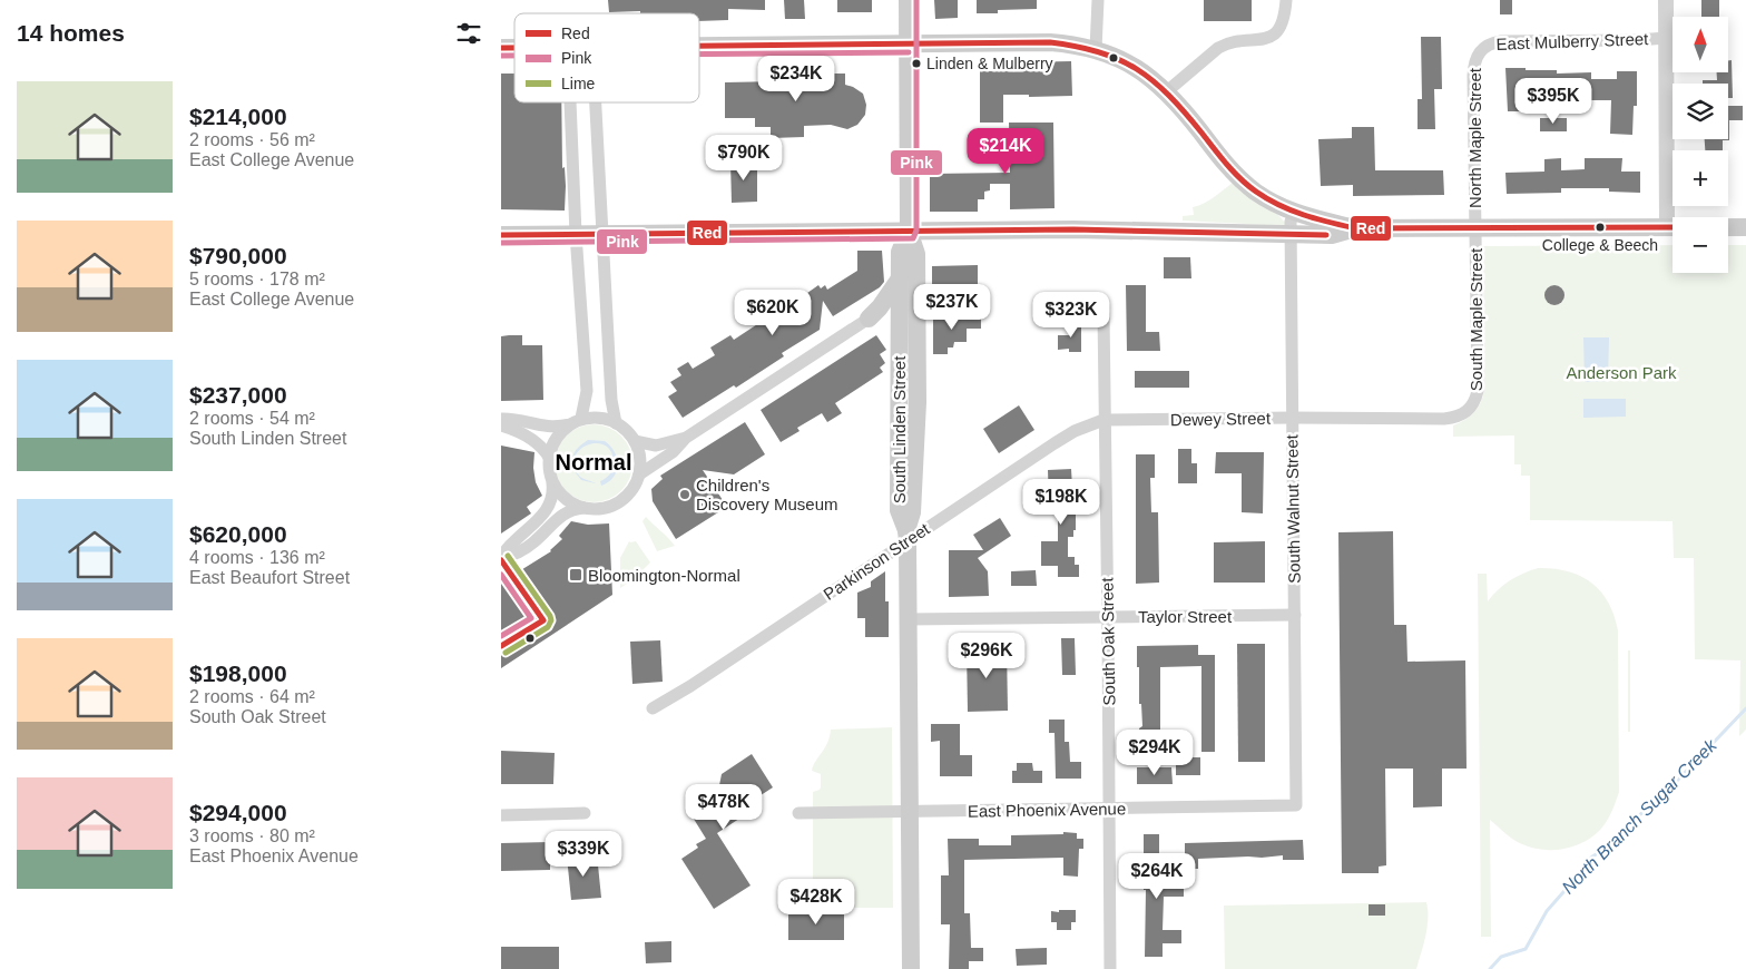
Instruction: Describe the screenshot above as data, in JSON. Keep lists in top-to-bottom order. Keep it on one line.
{"streets":{"main road":["South Linden Street"],"street":["East Mulberry Street","North Maple Street","South Maple Street","Dewey Street","South Walnut Street","Parkinson Street","Taylor Street","South Oak Street","East Phoenix Avenue"]},"crossings":[["East Mulberry Street","North Maple Street"],["North Maple Street","South Maple Street"],["South Maple Street","Dewey Street"],["Dewey Street","South Walnut Street"],["Dewey Street","Parkinson Street"],["Dewey Street","South Oak Street"],["South Linden Street","Parkinson Street"],["South Linden Street","Taylor Street"],["South Linden Street","East Phoenix Avenue"],["South Walnut Street","Taylor Street"],["South Walnut Street","East Phoenix Avenue"],["Parkinson Street","South Oak Street"],["Taylor Street","South Oak Street"],["South Oak Street","East Phoenix Avenue"]],"districts":["Normal"],"water":["North Branch Sugar Creek"],"parks":["Anderson Park"],"places":{"other":["Linden & Mulberry","College & Beech","Children's Discovery Museum"],"transit":["Bloomington-Normal"]},"lines":["transit line Pink","transit line Red","transit line Lime"],"legend":["Red","Pink","Lime"],"north":"top","page":{"heading":"14 homes","map_buttons":["+","−"],"price":["$234K","$395K","$214K","$790K","$237K","$620K","$323K","$198K","$296K","$294K","$478K","$339K","$264K","$428K"],"list":[{"name":"$214,000","note":"2 rooms · 56 m² · East College Avenue"},{"name":"$790,000","note":"5 rooms · 178 m² · East College Avenue"},{"name":"$237,000","note":"2 rooms · 54 m² · South Linden Street"},{"name":"$620,000","note":"4 rooms · 136 m² · East Beaufort Street"},{"name":"$198,000","note":"2 rooms · 64 m² · South Oak Street"},{"name":"$294,000","note":"3 rooms · 80 m² · East Phoenix Avenue"}]}}
